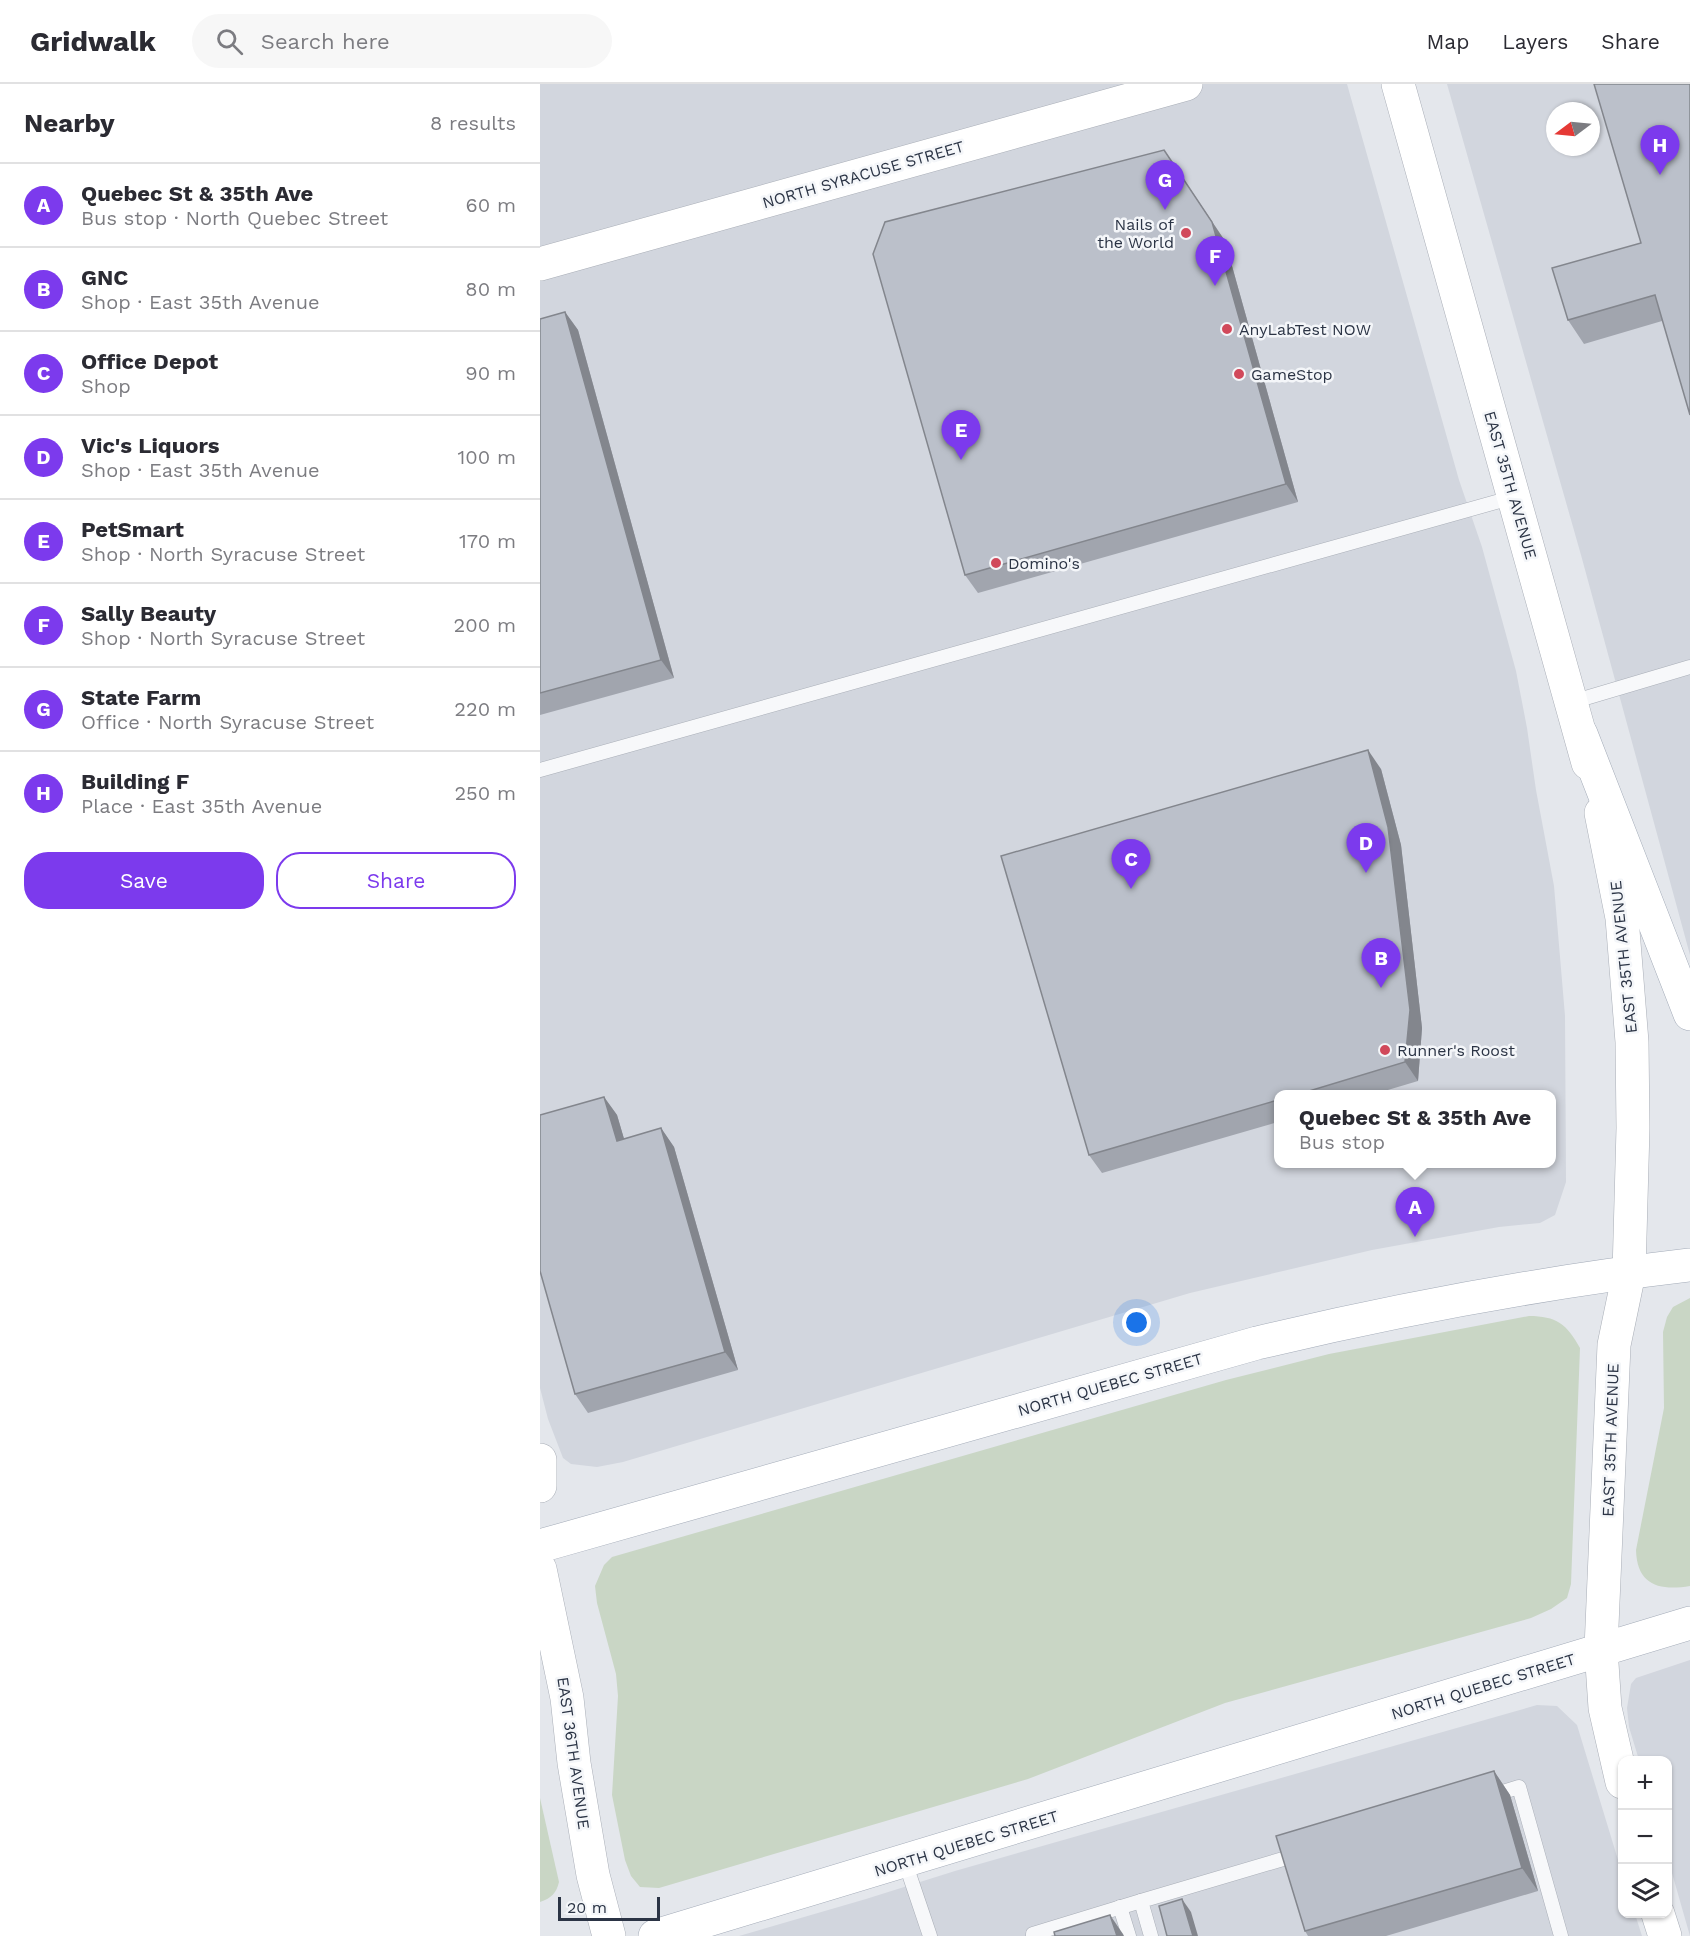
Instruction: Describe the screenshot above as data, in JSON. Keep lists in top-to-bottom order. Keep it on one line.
{"streets":{"street":["NORTH SYRACUSE STREET","EAST 35TH AVENUE","NORTH QUEBEC STREET","EAST 36TH AVENUE"]},"crossings":[["EAST 35TH AVENUE","NORTH QUEBEC STREET"]],"places":["Nails of the World","AnyLabTest NOW","GameStop","Domino's","Runner's Roost"],"scale_bar":"20 m","north":"left","page":{"header":"Gridwalk","search":"Search here","nav":["Map","Layers","Share"],"heading":["Nearby","8 results"],"pins":["H","G","F","E","D","C","B","A"],"list":[{"mark":"A","name":"Quebec St & 35th Ave","note":"Bus stop · North Quebec Street","value":"60 m"},{"mark":"B","name":"GNC","note":"Shop · East 35th Avenue","value":"80 m"},{"mark":"C","name":"Office Depot","note":"Shop","value":"90 m"},{"mark":"D","name":"Vic's Liquors","note":"Shop · East 35th Avenue","value":"100 m"},{"mark":"E","name":"PetSmart","note":"Shop · North Syracuse Street","value":"170 m"},{"mark":"F","name":"Sally Beauty","note":"Shop · North Syracuse Street","value":"200 m"},{"mark":"G","name":"State Farm","note":"Office · North Syracuse Street","value":"220 m"},{"mark":"H","name":"Building F","note":"Place · East 35th Avenue","value":"250 m"}],"buttons":["Save","Share"],"popup":["Quebec St & 35th Ave","Bus stop"],"map_buttons":["+","−"],"scale":"20 m"}}
